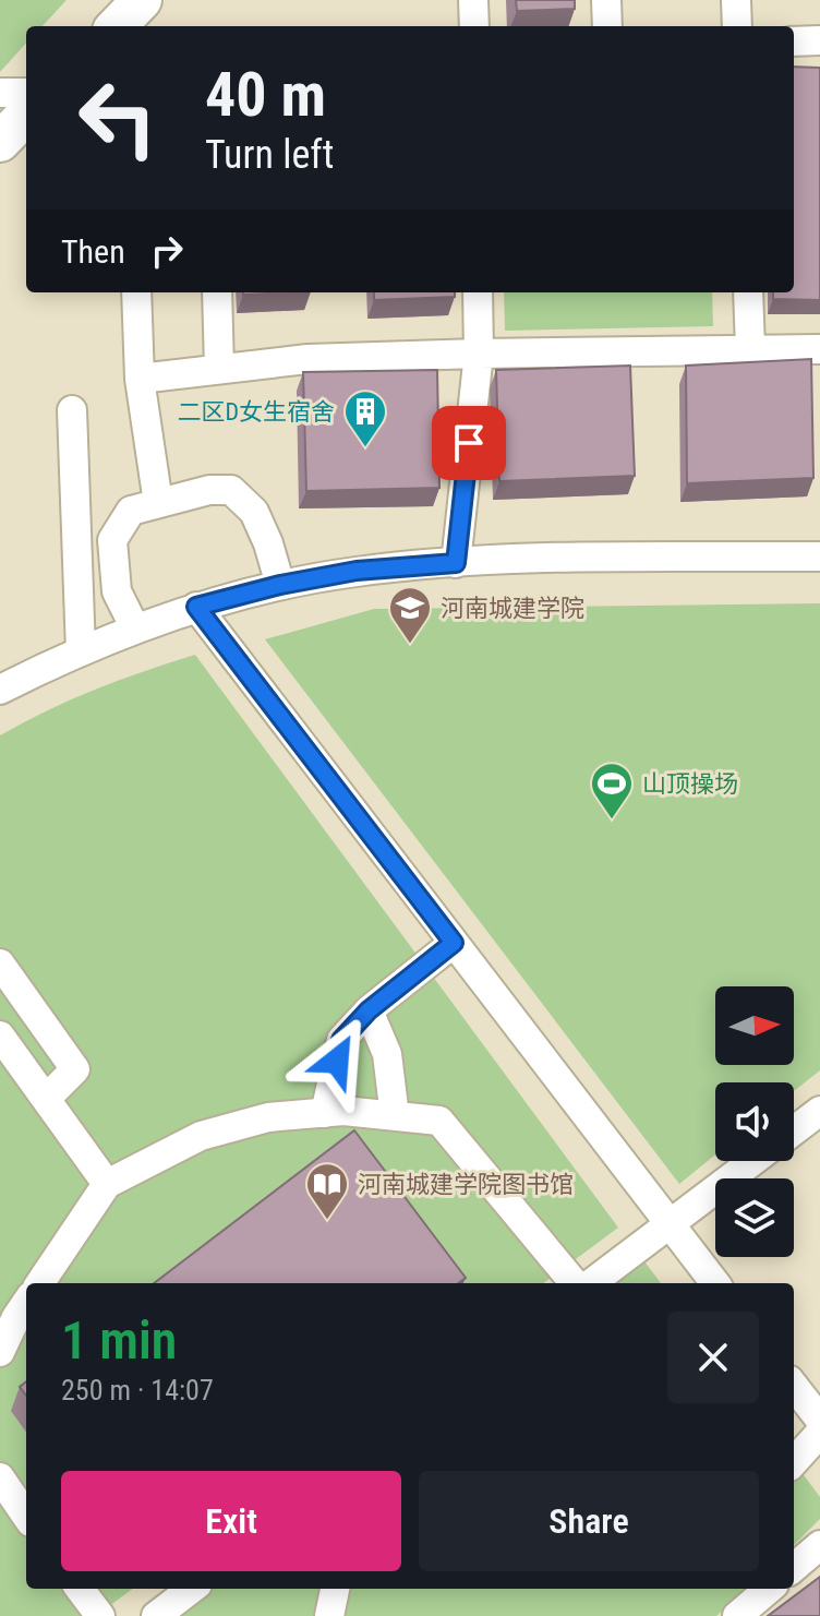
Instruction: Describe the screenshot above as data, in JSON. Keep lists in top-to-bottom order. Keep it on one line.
{"places":{"building":["二区D女生宿舍"],"school or university":["河南城建学院"],"sports":["山顶操场"],"library":["河南城建学院图书馆"]},"north":"right","page":{"turn":["40 m","Turn left"],"then":"Then","heading":["1 min","250 m · 14:07"],"buttons":["Exit","Share"]}}
